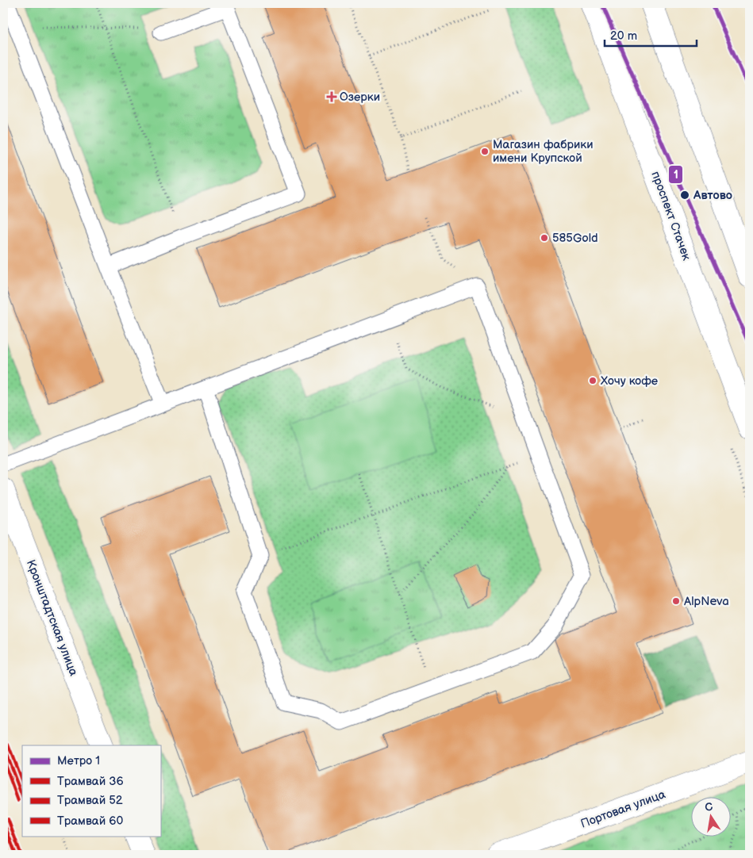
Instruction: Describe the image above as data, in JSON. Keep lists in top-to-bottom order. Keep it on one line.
{"streets":{"main road":["проспект Стачек","Кронштадтская улица","Портовая улица"]},"places":{"health":["Озерки"],"other":["Магазин фабрики имени Крупской","Автово","585Gold","Хочу кофе","AlpNeva"]},"lines":["metro line 1","tram line 60","tram line 36","tram line 52"],"legend":["Метро 1","Трамвай 36","Трамвай 52","Трамвай 60"],"scale_bar":"20 m","north":"top"}
